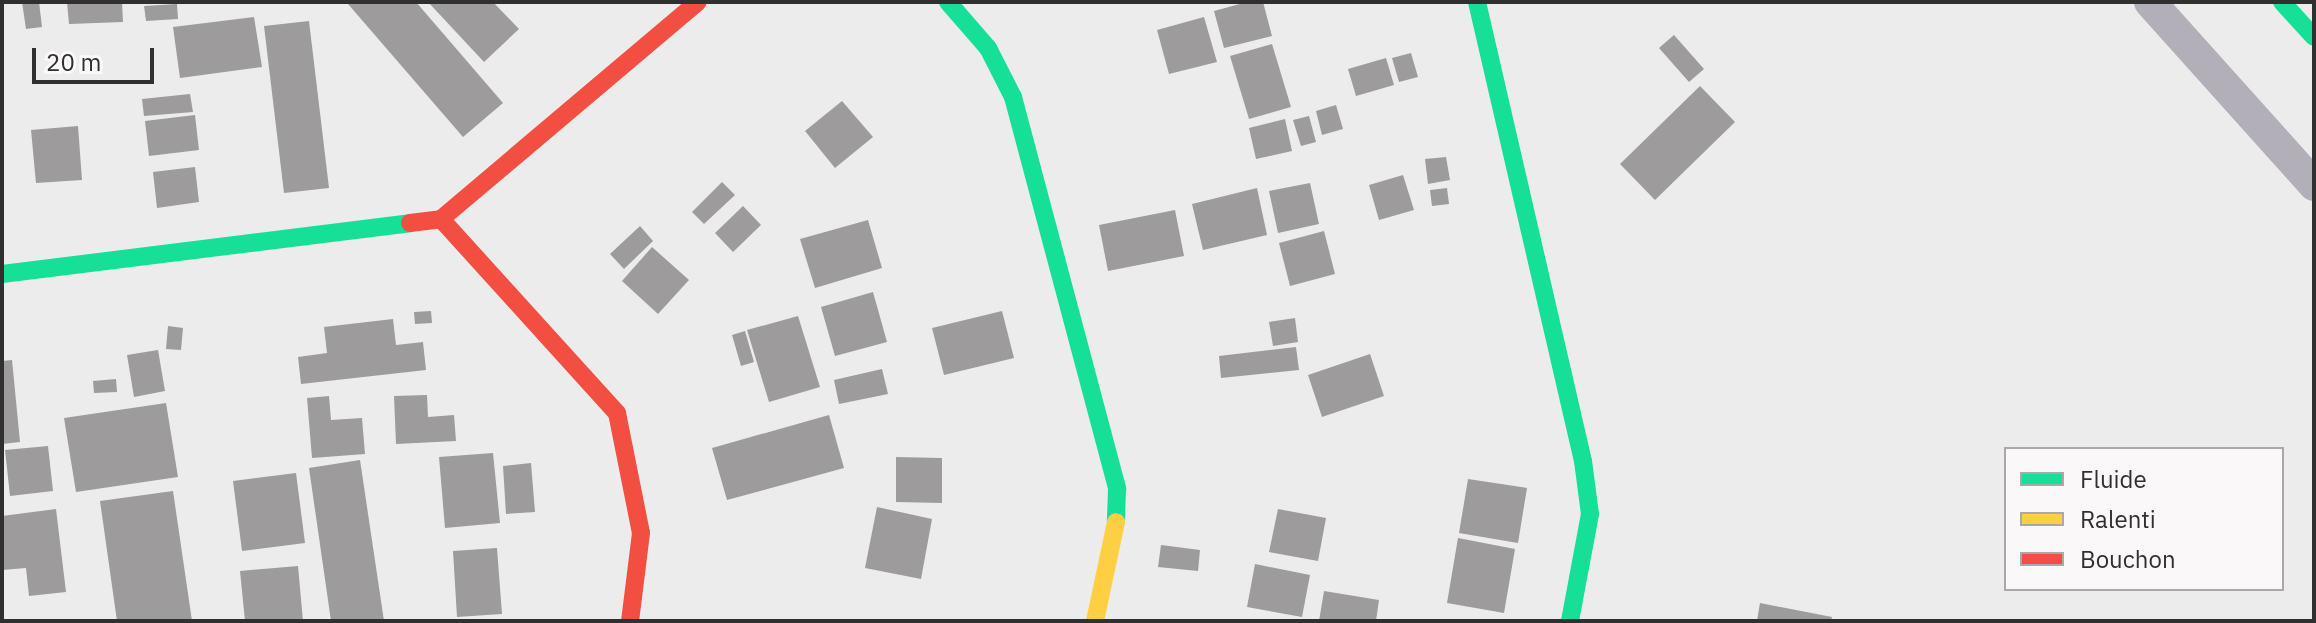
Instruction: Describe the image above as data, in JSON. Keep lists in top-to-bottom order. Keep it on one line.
{"legend":["Fluide","Ralenti","Bouchon"],"scale_bar":"20 m"}
